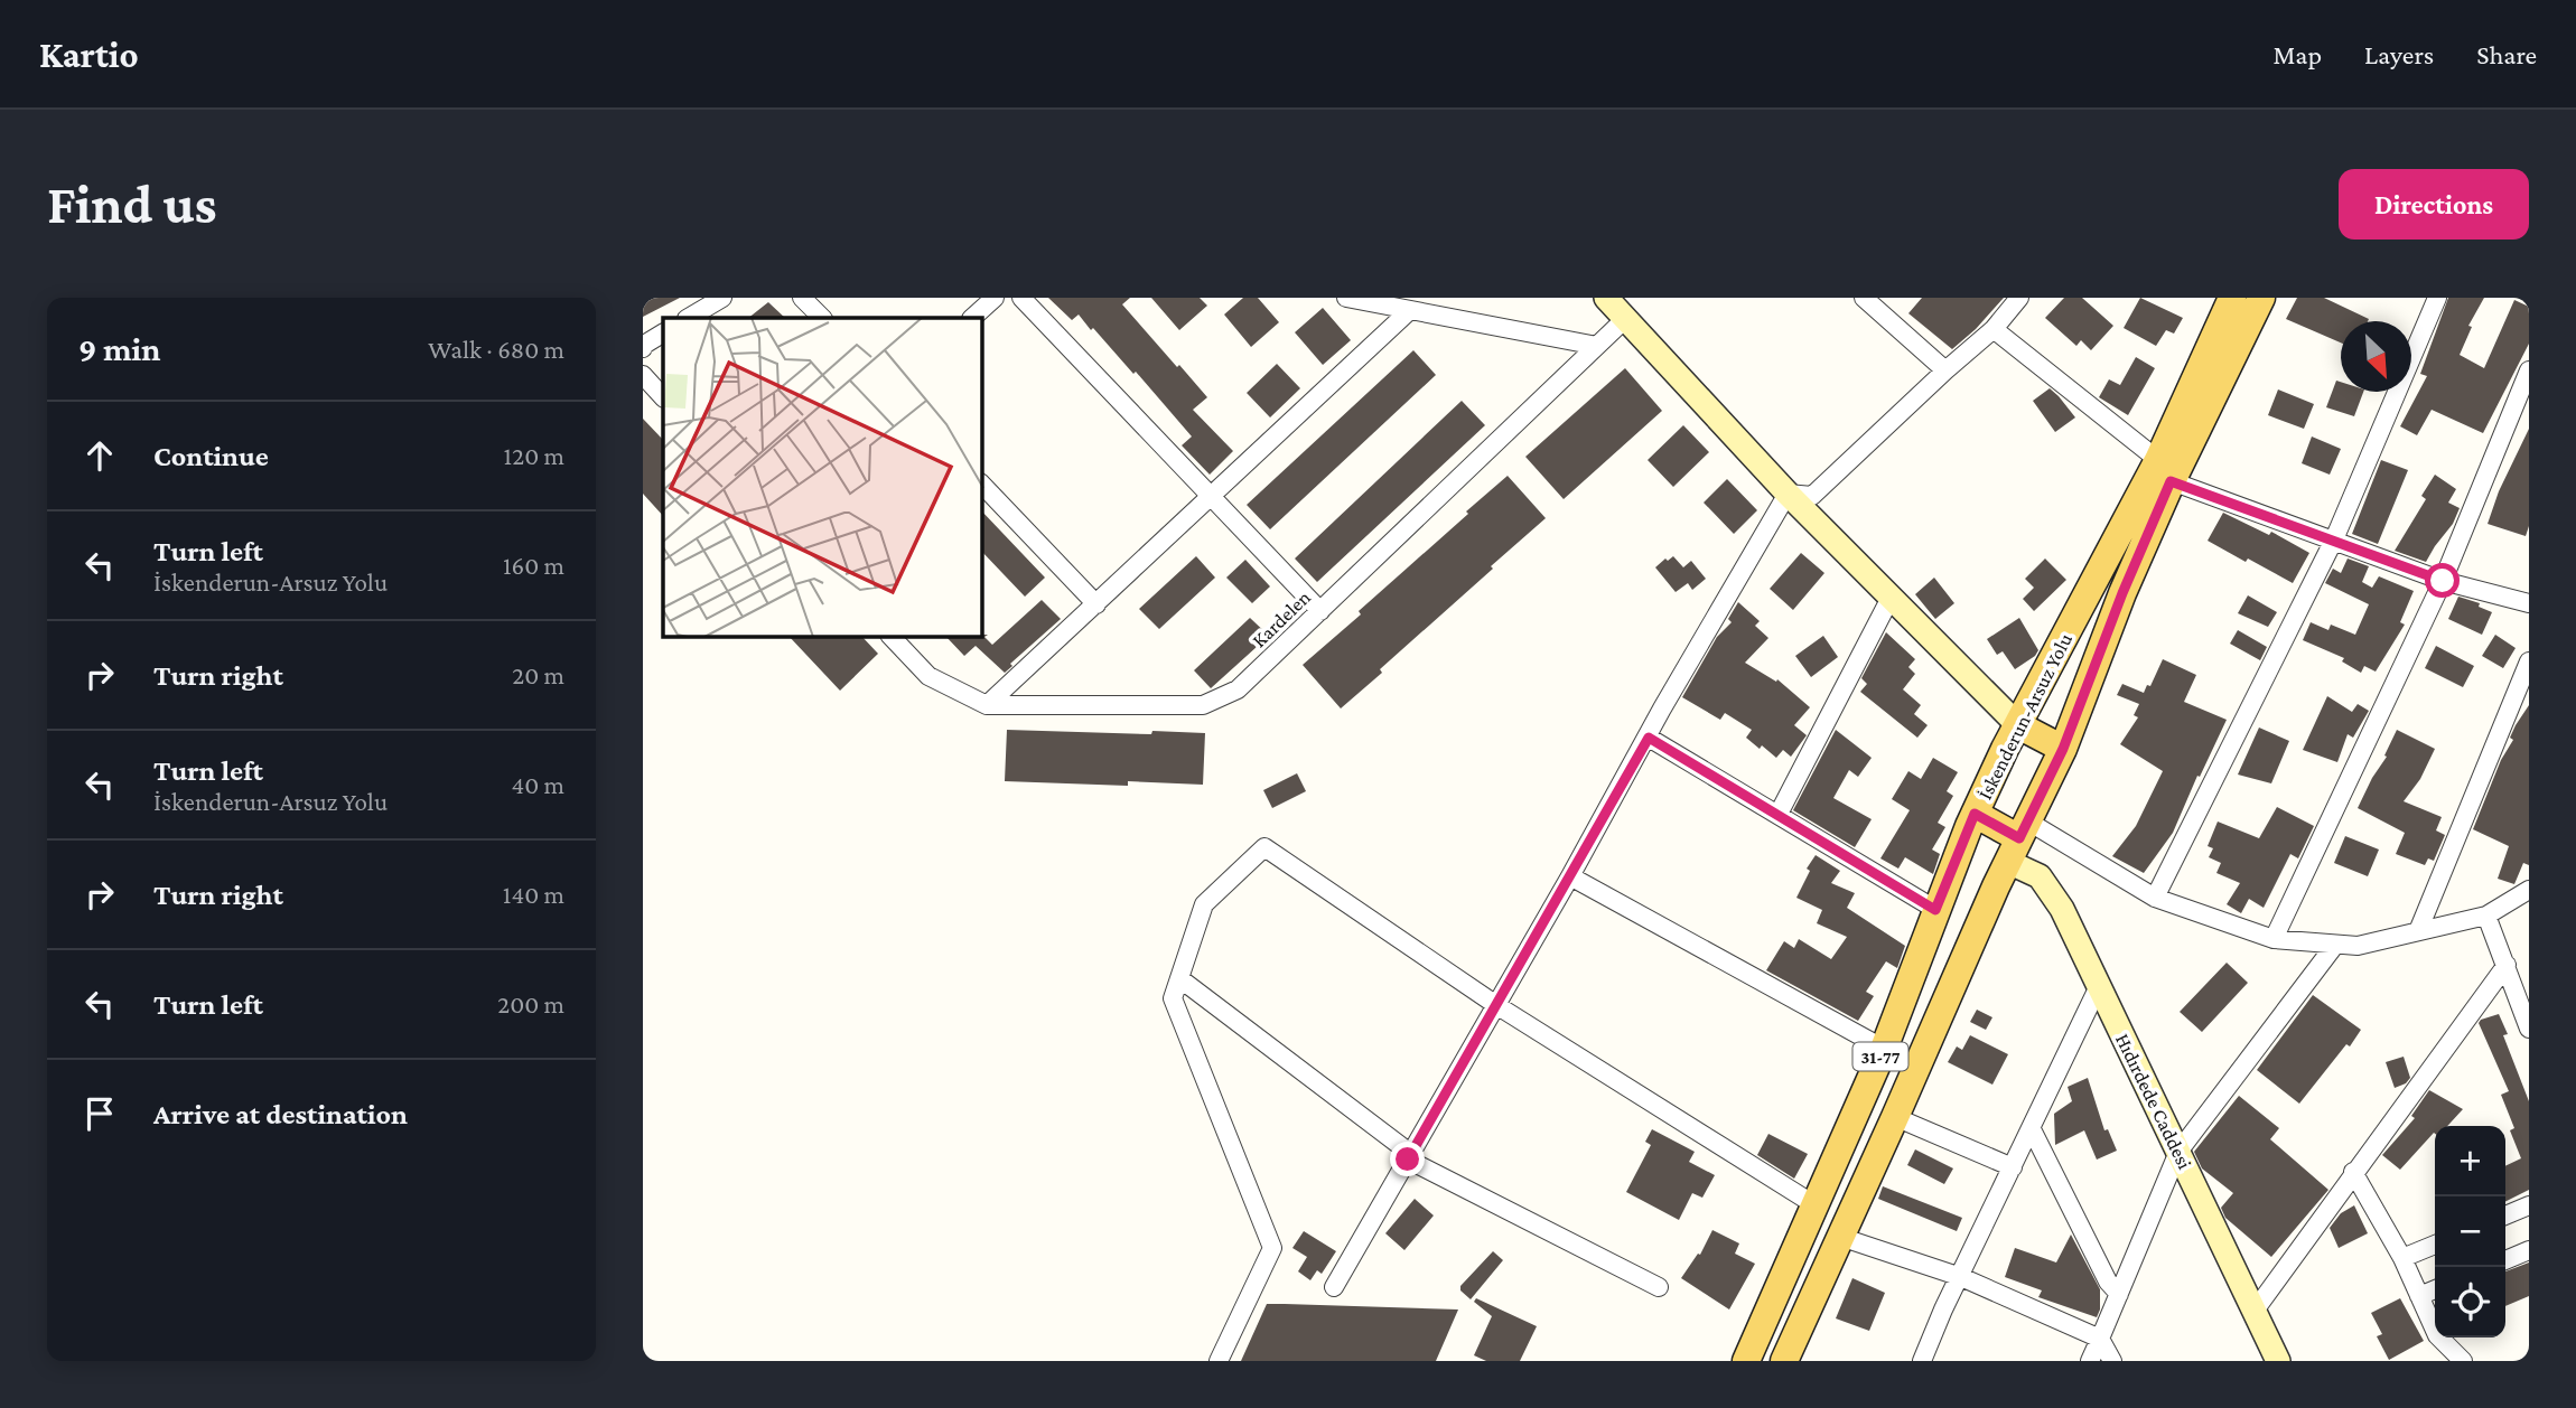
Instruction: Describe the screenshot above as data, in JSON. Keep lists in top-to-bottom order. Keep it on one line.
{"streets":{"main road":["İskenderun-Arsuz Yolu","31-77"],"street":["Kardelen","Hıdırdede Caddesi"]},"crossings":[["İskenderun-Arsuz Yolu","Hıdırdede Caddesi"]],"north":"bottom right","page":{"header":"Kartio","nav":["Map","Layers","Share"],"buttons":"Directions","title":"Find us","heading":["9 min","Walk · 680 m"],"list":[["Continue","120 m"],["Turn left","İskenderun-Arsuz Yolu","160 m"],["Turn right","20 m"],["Turn left","İskenderun-Arsuz Yolu","40 m"],["Turn right","140 m"],["Turn left","200 m"],"Arrive at destination"],"map_buttons":["+","−"]}}
